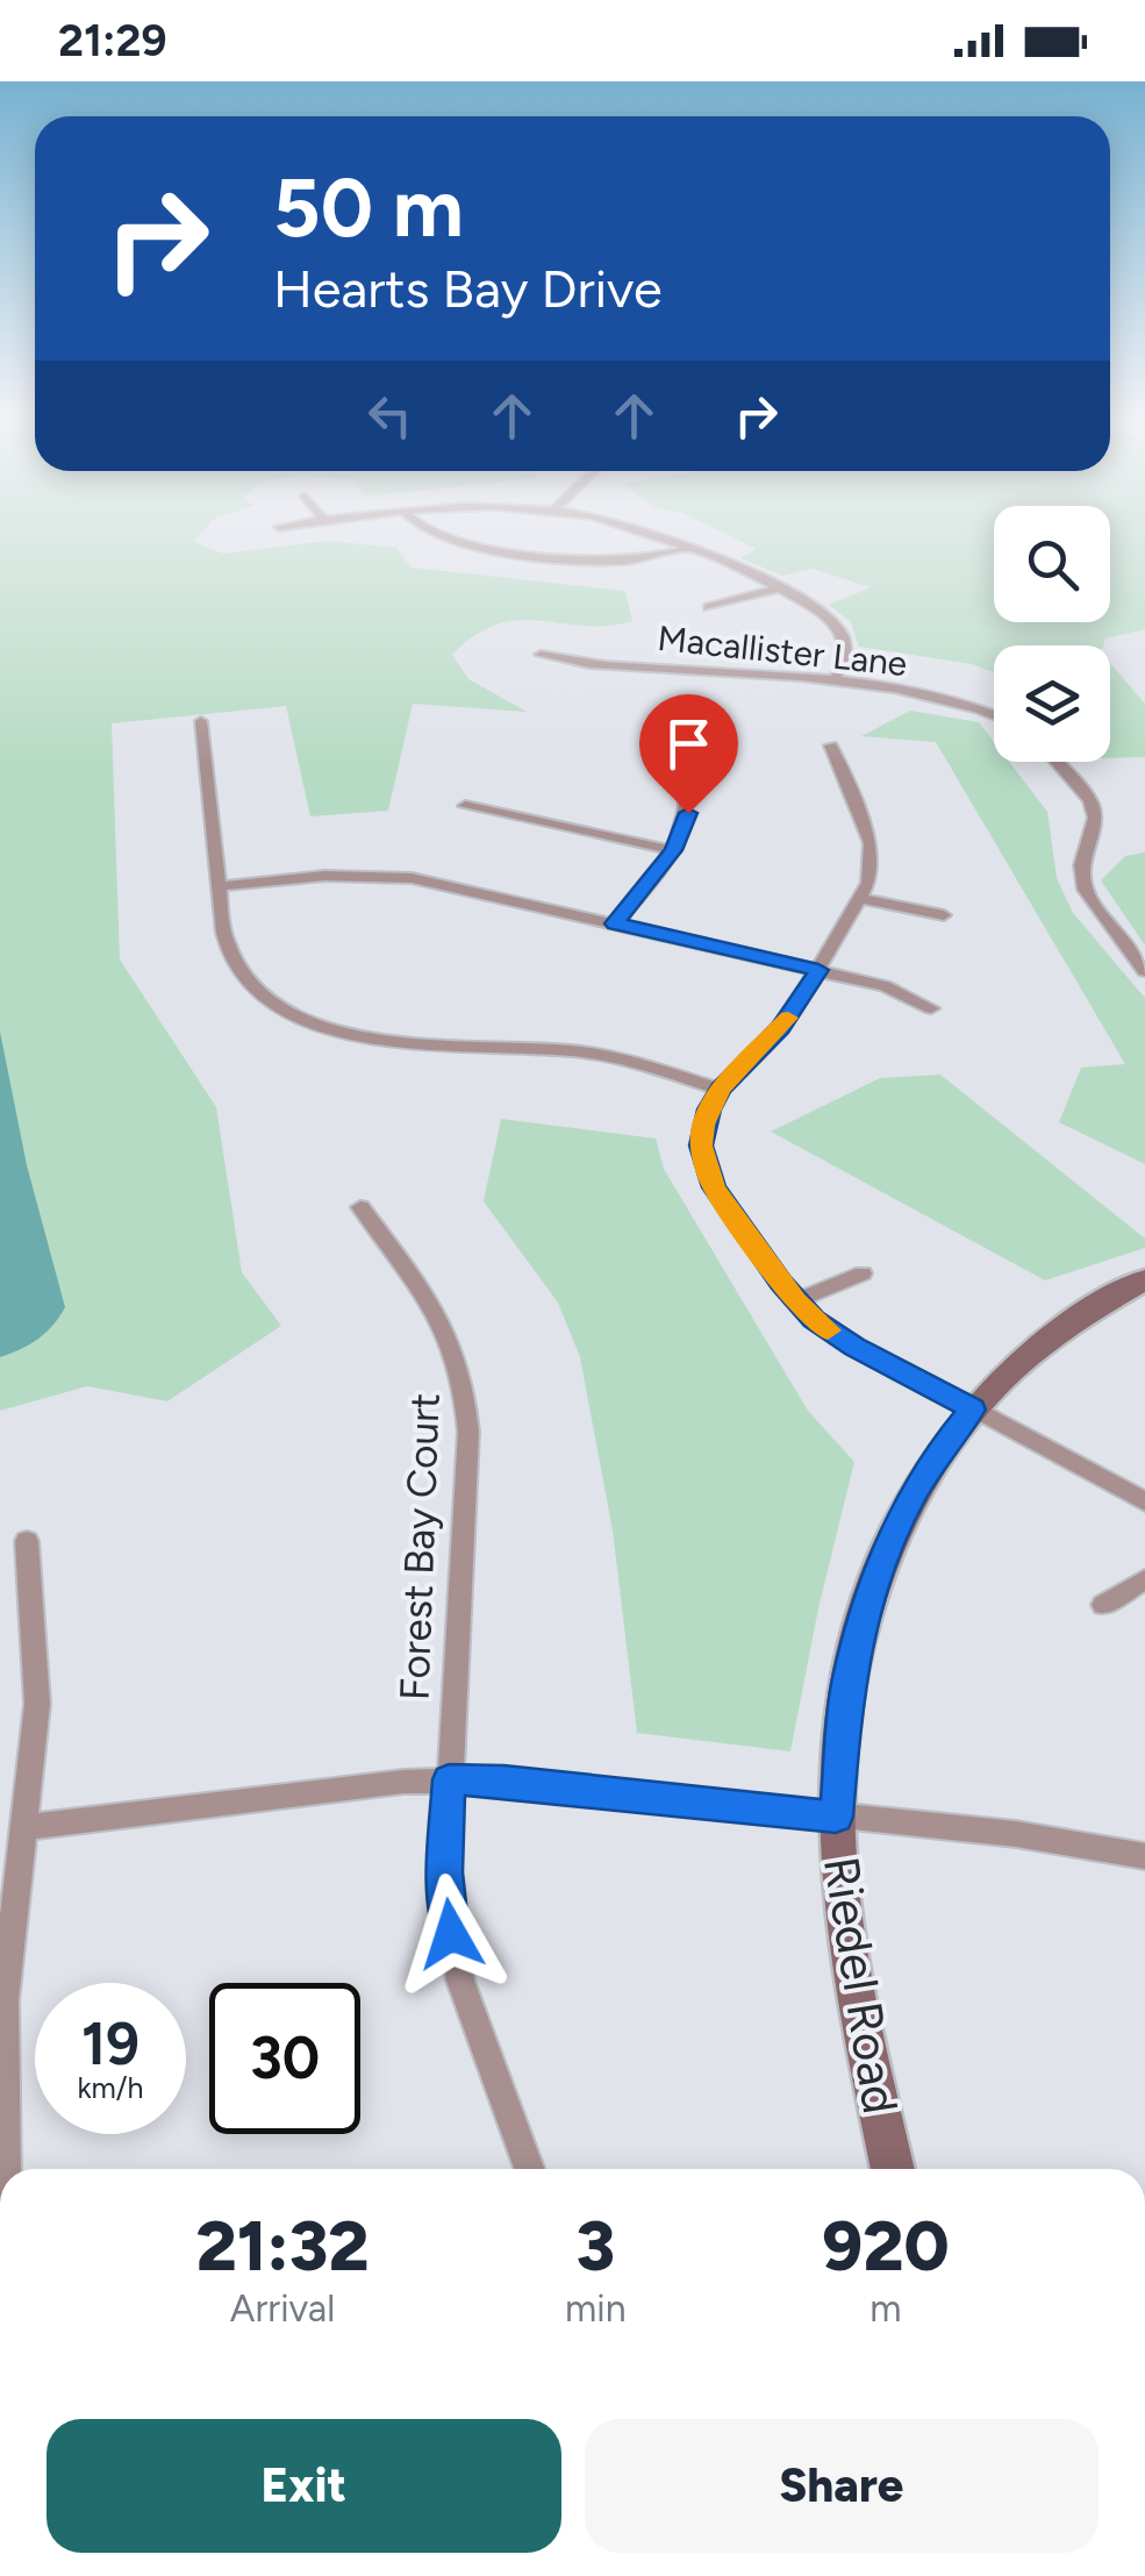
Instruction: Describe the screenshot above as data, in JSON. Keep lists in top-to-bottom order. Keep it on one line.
{"streets":{"street":["Macallister Lane","Forest Bay Court","Riedel Road"]},"page":{"status":"21:29","turn":["50 m","Hearts Bay Drive"],"speed":"19 km/h","limit":"30","eta":["21:32","Arrival","3","min","920","m"],"buttons":["Exit","Share"]}}
